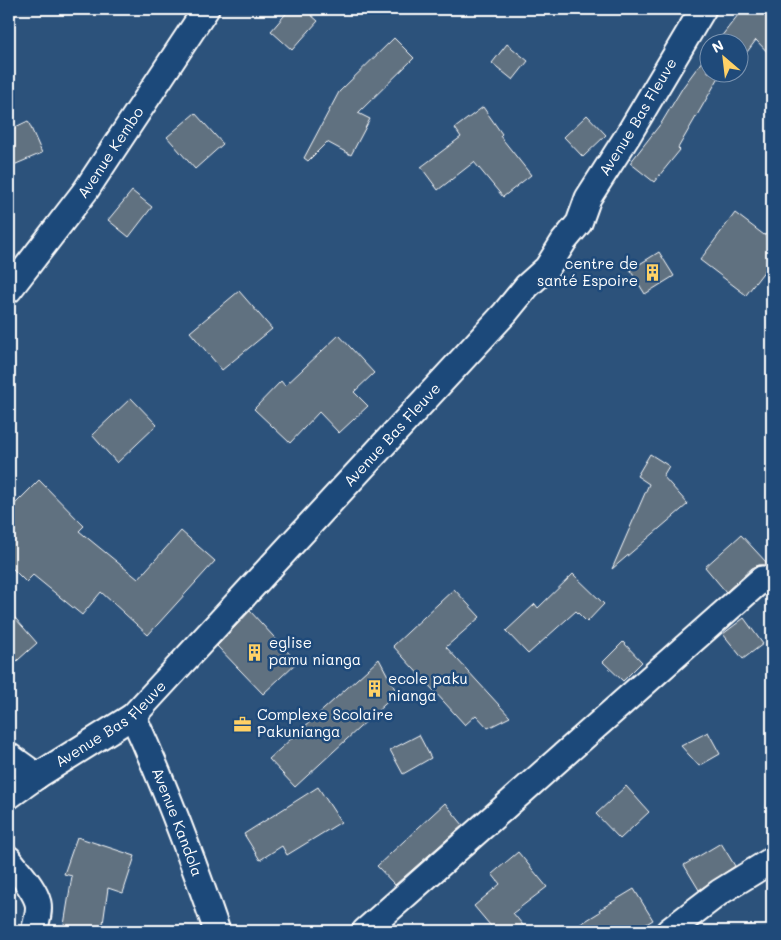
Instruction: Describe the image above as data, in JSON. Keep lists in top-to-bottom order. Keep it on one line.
{"streets":{"street":["Avenue Bas Fleuve","Avenue Kembo","Avenue Kandola"]},"crossings":[["Avenue Bas Fleuve","Avenue Kandola"]],"places":{"building":["centre de santé Espoire","eglise pamu nianga","ecole paku nianga"],"office":["Complexe Scolaire Pakunianga"]},"north":"top left"}
